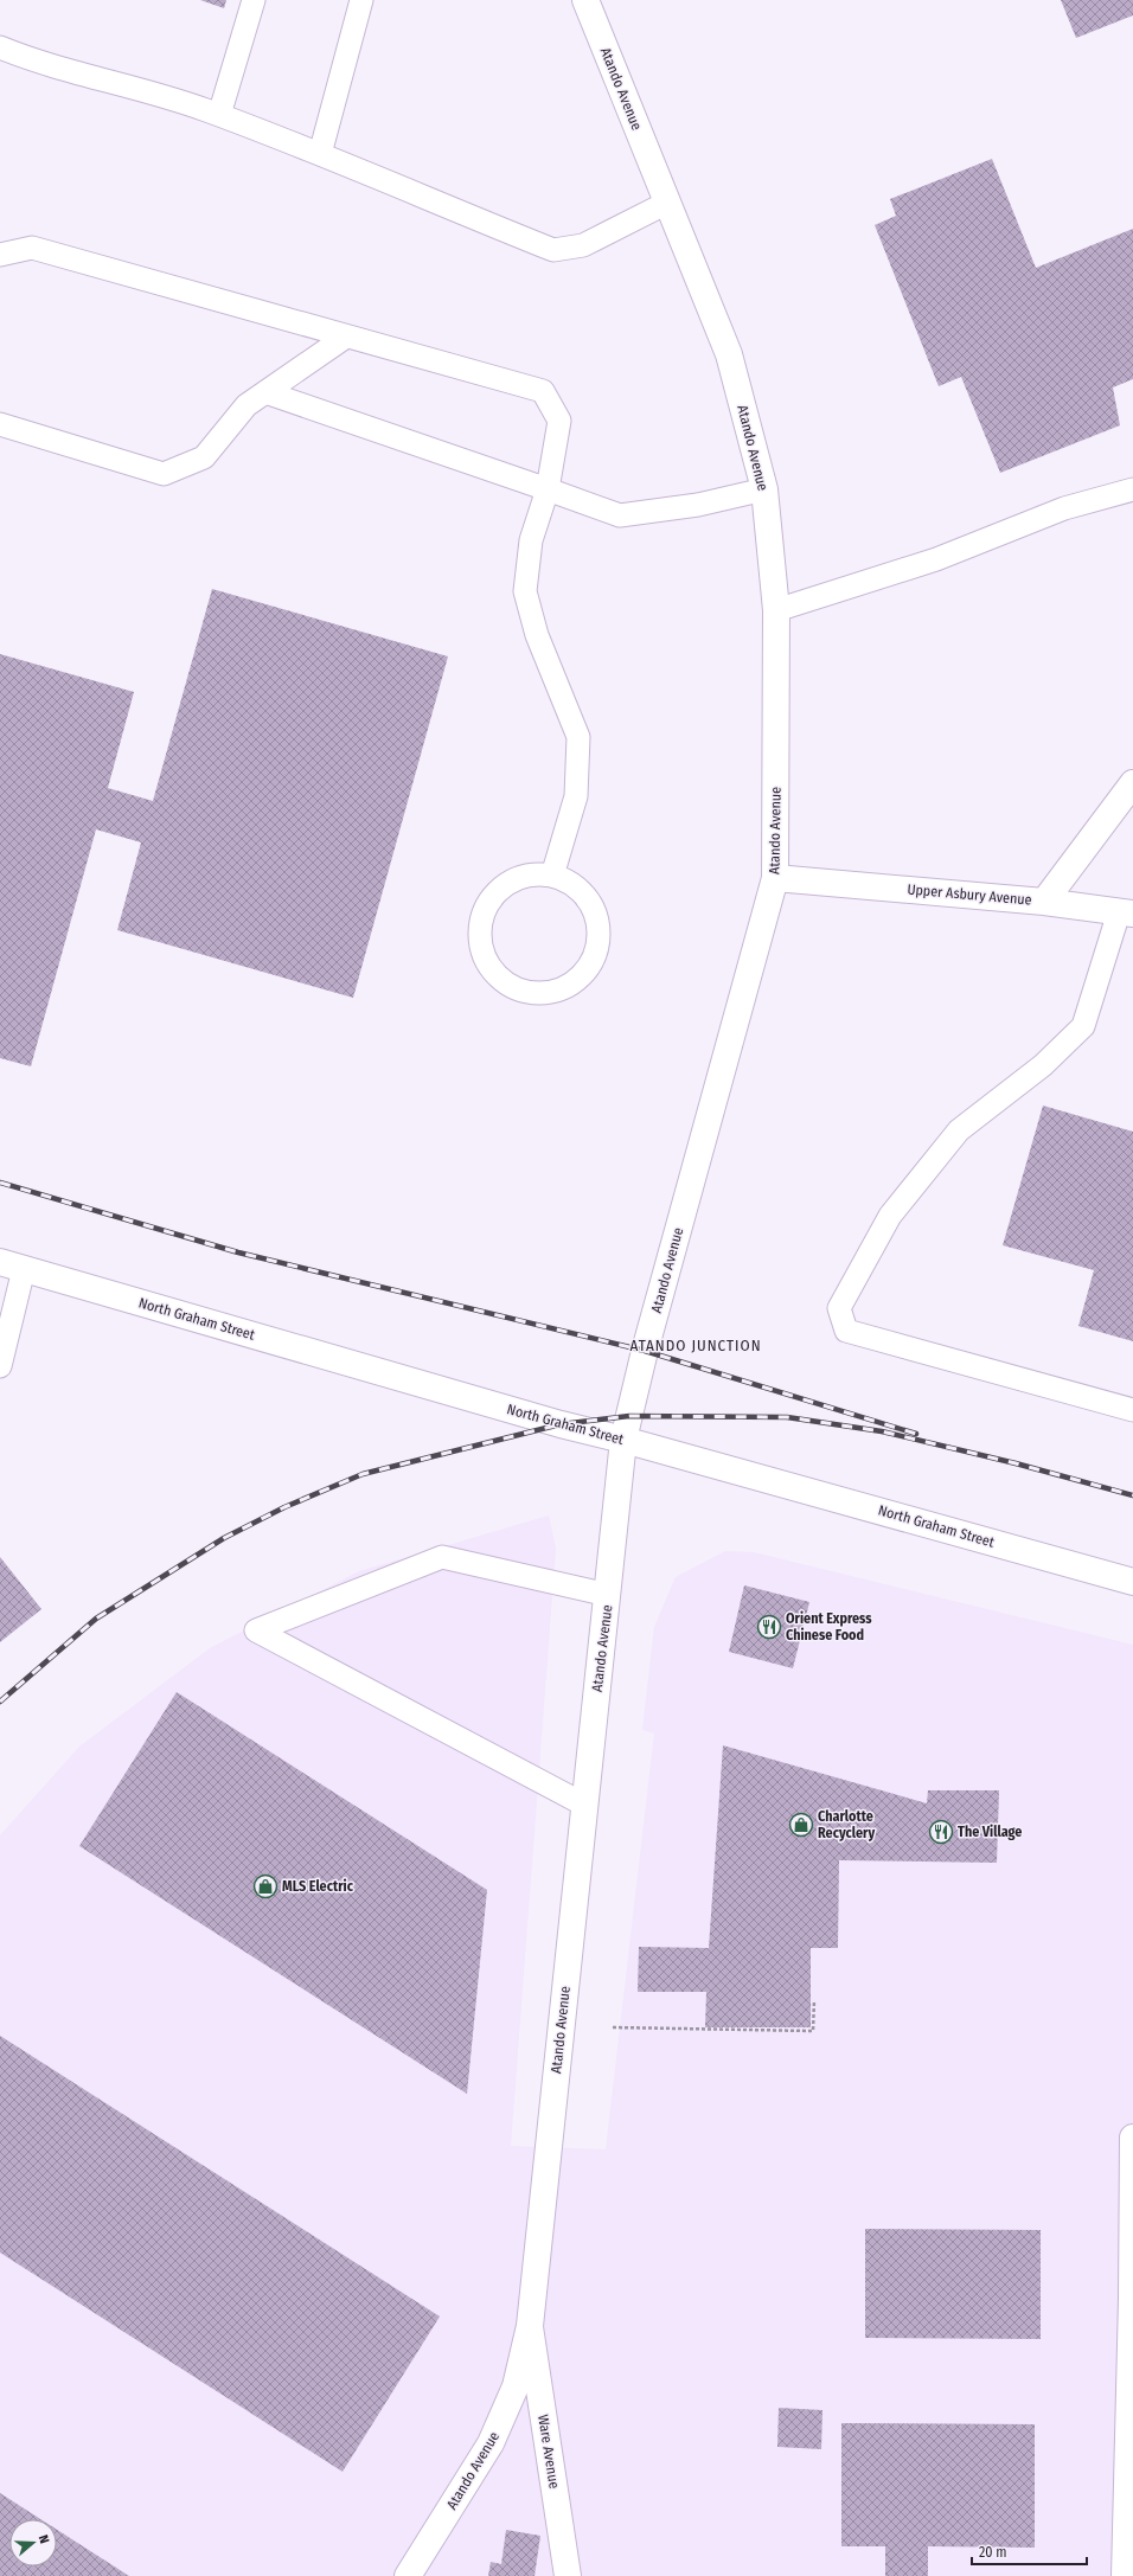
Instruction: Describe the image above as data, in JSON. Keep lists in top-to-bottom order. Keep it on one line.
{"streets":{"main road":["Atando Avenue","Upper Asbury Avenue","North Graham Street","Ware Avenue"]},"crossings":[["Atando Avenue","Upper Asbury Avenue"],["Atando Avenue","North Graham Street"],["Atando Avenue","Ware Avenue"]],"districts":["ATANDO JUNCTION"],"places":{"restaurant":["Orient Express Chinese Food","The Village"],"shop":["Charlotte Recyclery","MLS Electric"]},"scale_bar":"20 m","north":"right"}
